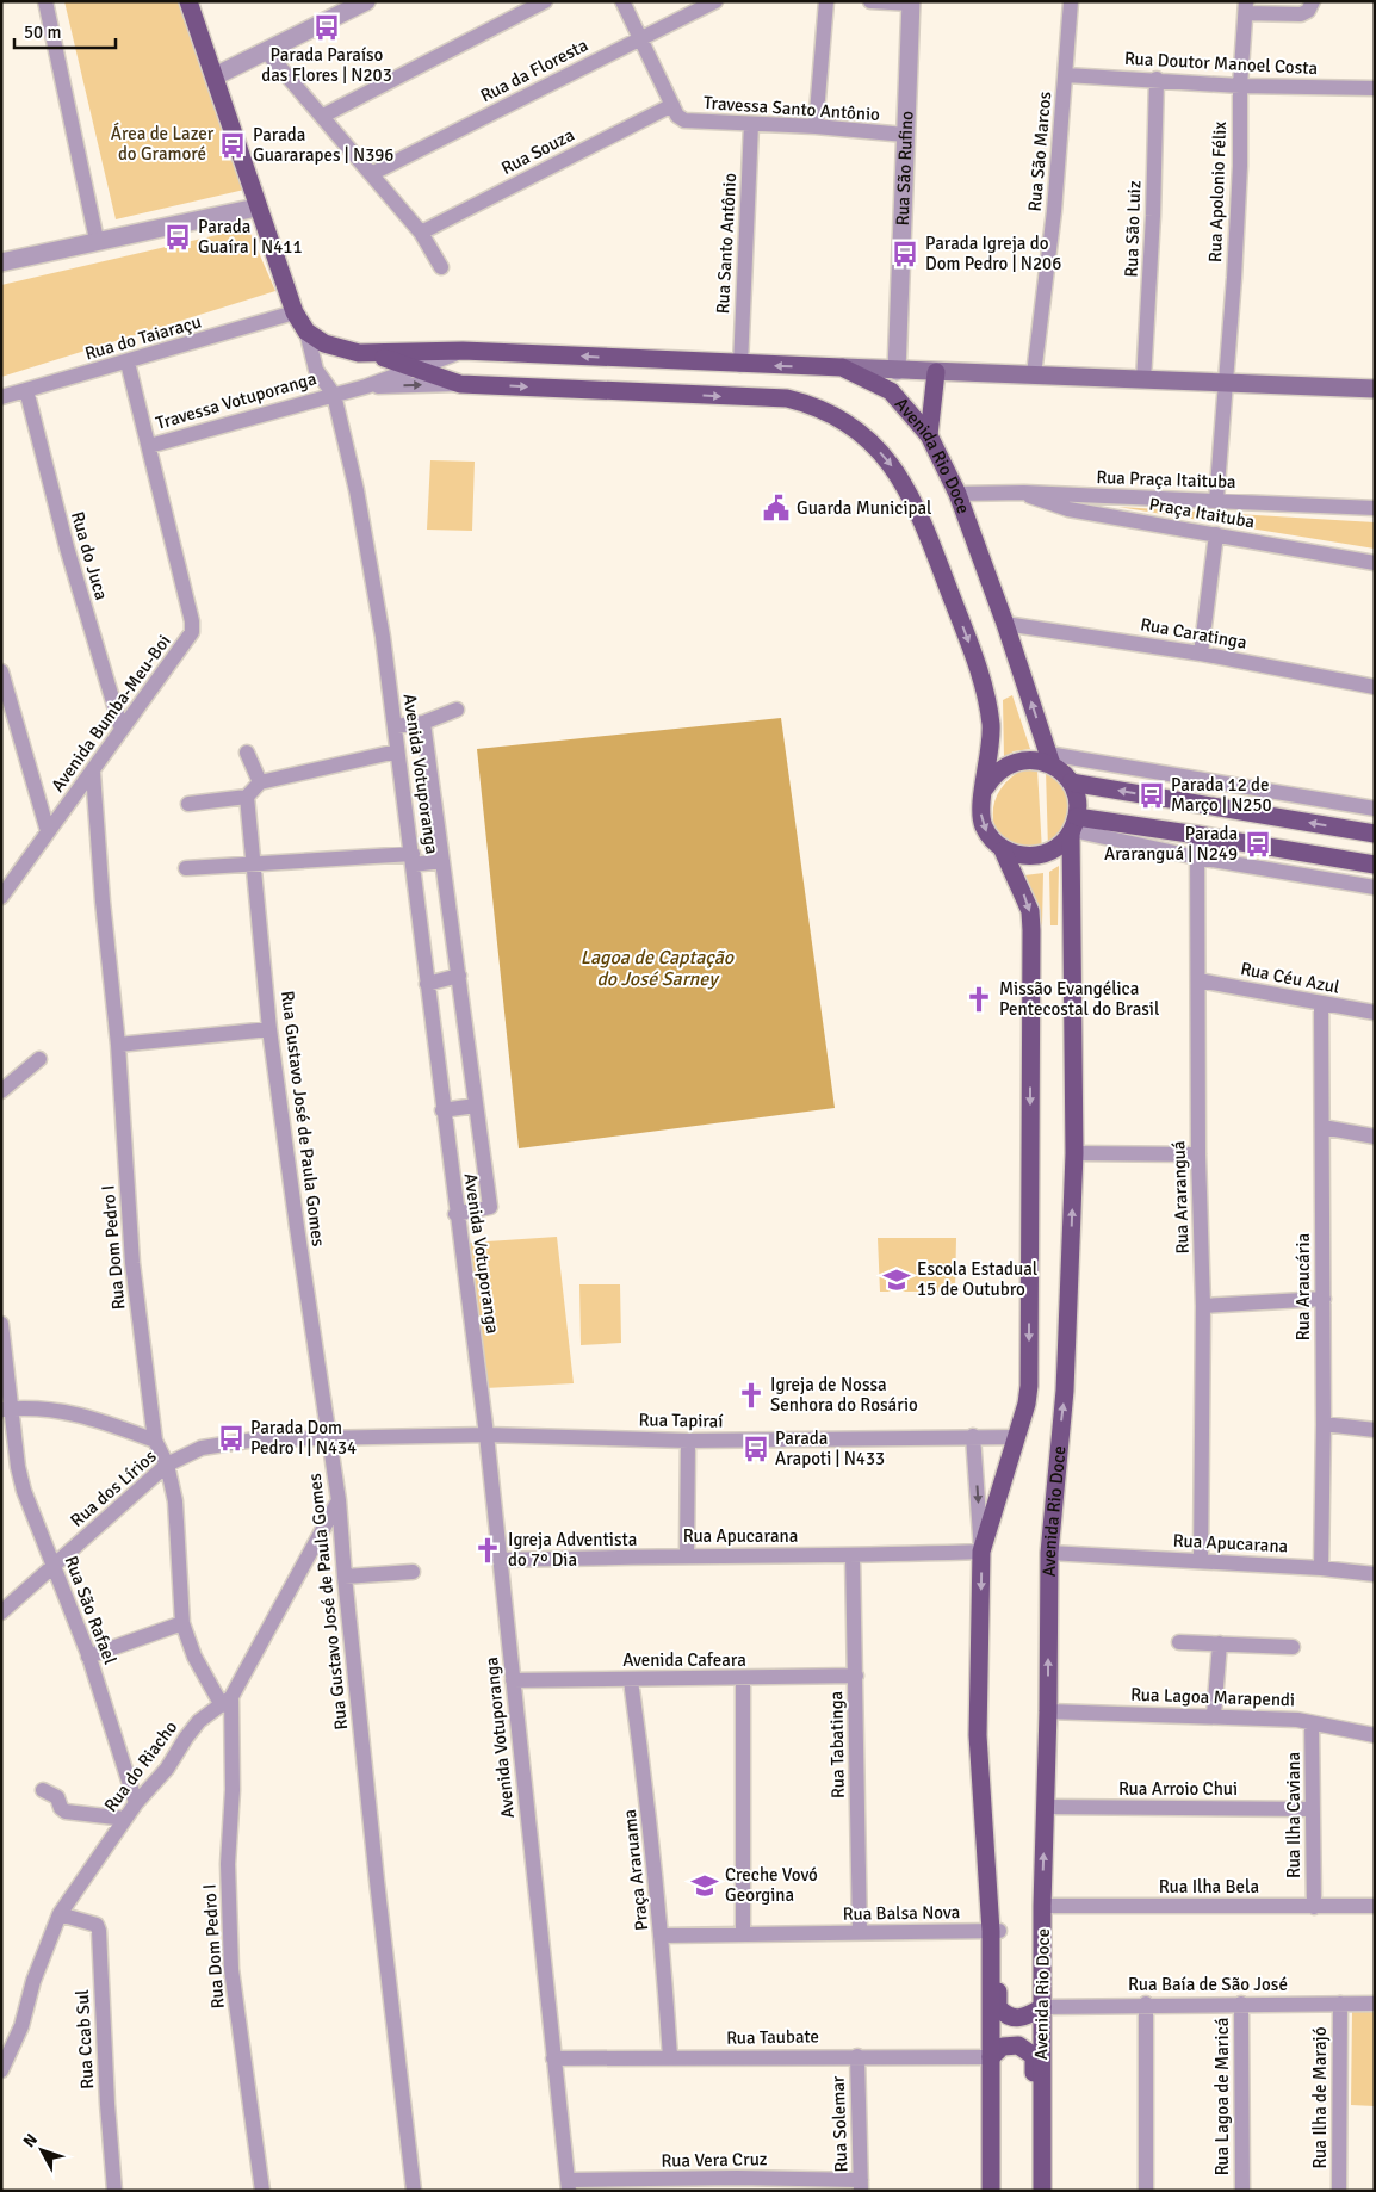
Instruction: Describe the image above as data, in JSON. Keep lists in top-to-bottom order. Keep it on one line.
{"streets":{"main road":["Avenida Rio Doce"],"street":["Rua Doutor Manoel Costa","Rua da Floresta","Travessa Santo Antônio","Rua Souza","Rua São Marcos","Rua São Rufino","Rua Apolonio Félix","Rua São Luiz","Rua Santo Antônio","Rua do Taiaraçu","Travessa Votuporanga","Rua Praça Itaituba","Praça Itaituba","Rua do Juca","Rua Caratinga","Avenida Bumba-Meu-Boi","Avenida Votuporanga","Rua Céu Azul","Rua Gustavo José de Paula Gomes","Rua Araranguá","Rua Dom Pedro I","Rua Araucária","Rua Tapiraí","Rua dos Lírios","Rua Apucarana","Rua São Rafael","Avenida Cafeara","Rua Lagoa Marapendi","Rua Tabatinga","Rua do Riacho","Rua Arroio Chui","Rua Ilha Caviana","Praça Araruama","Rua Ilha Bela","Rua Balsa Nova","Rua Baía de São José","Rua Taubate","Rua Ccab Sul","Rua Lagoa de Maricá","Rua Ilha de Marajó","Rua Solemar","Rua Vera Cruz"]},"crossings":[["Rua Doutor Manoel Costa","Rua São Marcos"],["Rua Doutor Manoel Costa","Rua Apolonio Félix"],["Rua Doutor Manoel Costa","Rua São Luiz"],["Travessa Santo Antônio","Rua Souza"],["Travessa Santo Antônio","Rua São Rufino"],["Travessa Santo Antônio","Rua Santo Antônio"],["Rua Apolonio Félix","Rua Praça Itaituba"],["Rua Santo Antônio","Avenida Rio Doce"],["Rua do Taiaraçu","Rua do Juca"],["Rua do Taiaraçu","Avenida Bumba-Meu-Boi"],["Travessa Votuporanga","Avenida Rio Doce"],["Travessa Votuporanga","Avenida Bumba-Meu-Boi"],["Travessa Votuporanga","Avenida Votuporanga"],["Avenida Rio Doce","Rua Praça Itaituba"],["Avenida Rio Doce","Rua Caratinga"],["Avenida Rio Doce","Avenida Votuporanga"],["Avenida Rio Doce","Rua Tapiraí"],["Avenida Rio Doce","Rua Apucarana"],["Avenida Rio Doce","Rua Lagoa Marapendi"],["Avenida Rio Doce","Rua Arroio Chui"],["Avenida Rio Doce","Rua Ilha Bela"],["Avenida Rio Doce","Rua Balsa Nova"],["Avenida Rio Doce","Rua Baía de São José"],["Avenida Rio Doce","Rua Taubate"],["Rua Praça Itaituba","Praça Itaituba"],["Rua do Juca","Avenida Bumba-Meu-Boi"],["Avenida Bumba-Meu-Boi","Rua Dom Pedro I"],["Avenida Votuporanga","Rua Tapiraí"],["Avenida Votuporanga","Rua dos Lírios"],["Avenida Votuporanga","Rua Apucarana"],["Avenida Votuporanga","Avenida Cafeara"],["Avenida Votuporanga","Rua Taubate"],["Avenida Votuporanga","Rua Vera Cruz"],["Rua Céu Azul","Rua Araranguá"],["Rua Céu Azul","Rua Araucária"],["Rua Gustavo José de Paula Gomes","Rua dos Lírios"],["Rua Gustavo José de Paula Gomes","Rua do Riacho"],["Rua Araranguá","Rua Apucarana"],["Rua Dom Pedro I","Rua dos Lírios"],["Rua Dom Pedro I","Rua do Riacho"],["Rua Araucária","Rua Apucarana"],["Rua Tapiraí","Rua dos Lírios"],["Rua dos Lírios","Rua São Rafael"],["Rua Apucarana","Rua Tabatinga"],["Rua São Rafael","Rua do Riacho"],["Avenida Cafeara","Rua Tabatinga"],["Avenida Cafeara","Praça Araruama"],["Rua Lagoa Marapendi","Rua Ilha Caviana"],["Rua Tabatinga","Rua Balsa Nova"],["Rua do Riacho","Rua Ccab Sul"],["Rua Arroio Chui","Rua Ilha Caviana"],["Rua Ilha Caviana","Rua Ilha Bela"],["Praça Araruama","Rua Balsa Nova"],["Praça Araruama","Rua Taubate"],["Rua Baía de São José","Rua Lagoa de Maricá"],["Rua Baía de São José","Rua Ilha de Marajó"],["Rua Taubate","Rua Solemar"],["Rua Solemar","Rua Vera Cruz"]],"water":["Lagoa de Captação do José Sarney"],"parks":["Área de Lazer do Gramoré"],"places":{"bus stop":["Parada Paraíso das Flores | N203","Parada Guararapes | N396","Parada Guaíra | N411","Parada Igreja do Dom Pedro | N206","Parada 12 de Março | N250","Parada Araranguá | N249","Parada Dom Pedro I | N434","Parada Arapoti | N433"],"public building":["Guarda Municipal"],"church":["Missão Evangélica Pentecostal do Brasil","Igreja de Nossa Senhora do Rosário","Igreja Adventista do 7º Dia"],"school or university":["Escola Estadual 15 de Outubro","Creche Vovó Georgina"]},"scale_bar":"50 m","north":"top left"}
